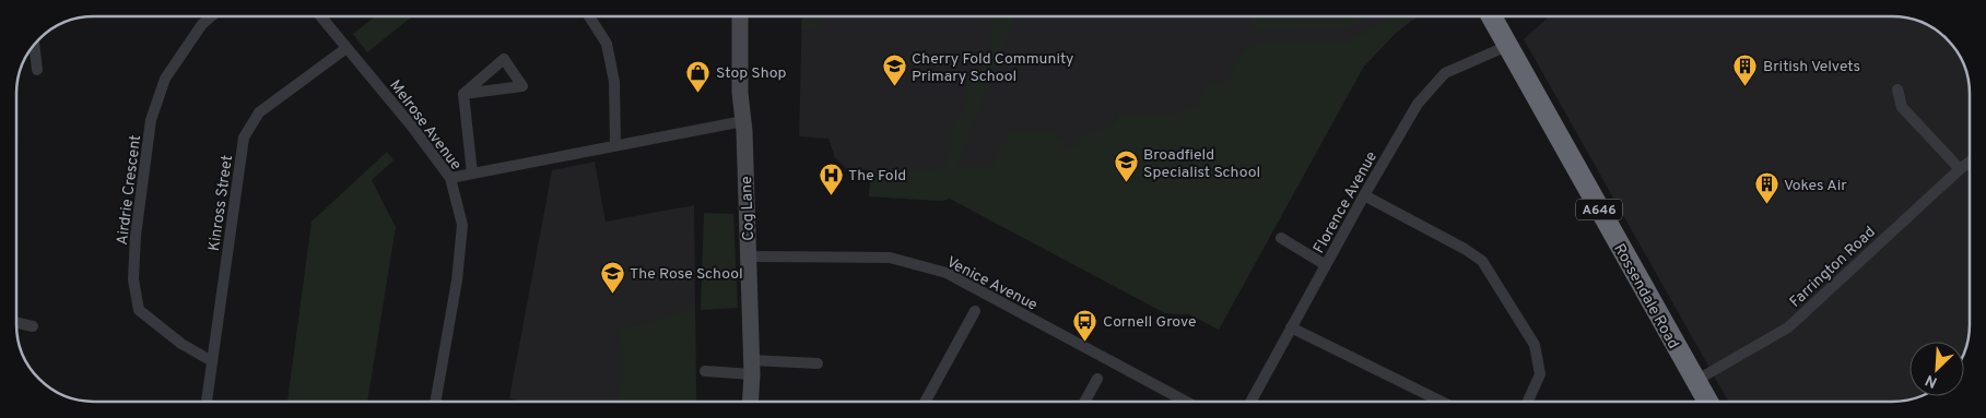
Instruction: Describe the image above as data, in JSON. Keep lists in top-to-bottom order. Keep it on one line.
{"streets":{"highway":["A646","Rossendale Road"],"street":["Melrose Avenue","Airdrie Crescent","Florence Avenue","Kinross Street","Cog Lane","Farrington Road","Venice Avenue"]},"crossings":[["Melrose Avenue","Kinross Street"],["Airdrie Crescent","Kinross Street"],["Florence Avenue","Rossendale Road"],["Cog Lane","Venice Avenue"],["Farrington Road","Rossendale Road"]],"places":{"building":["British Velvets","Vokes Air"],"school or university":["Cherry Fold Community Primary School","Broadfield Specialist School","The Rose School"],"shop":["Stop Shop"],"hospital":["The Fold"],"bus stop":["Cornell Grove"]},"north":"bottom left"}
